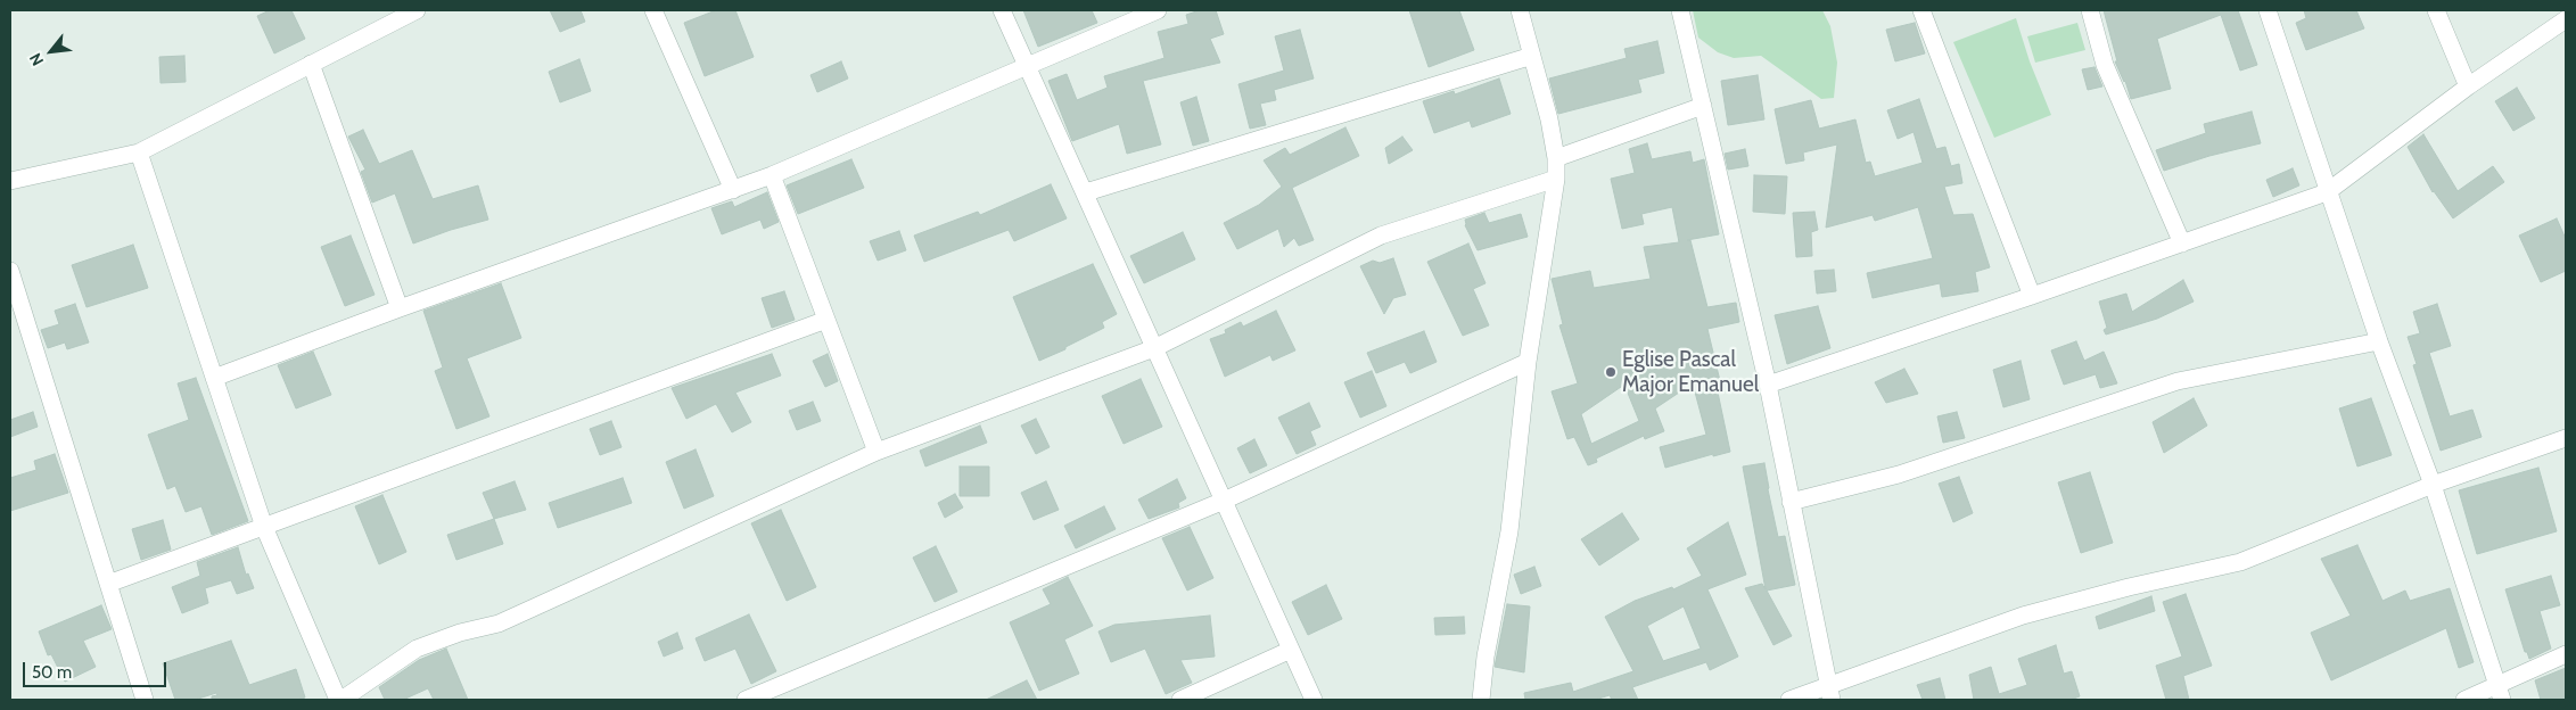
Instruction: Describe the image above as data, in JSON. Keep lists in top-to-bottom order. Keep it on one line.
{"places":["Eglise Pascal Major Emanuel"],"scale_bar":"50 m","north":"bottom left"}
